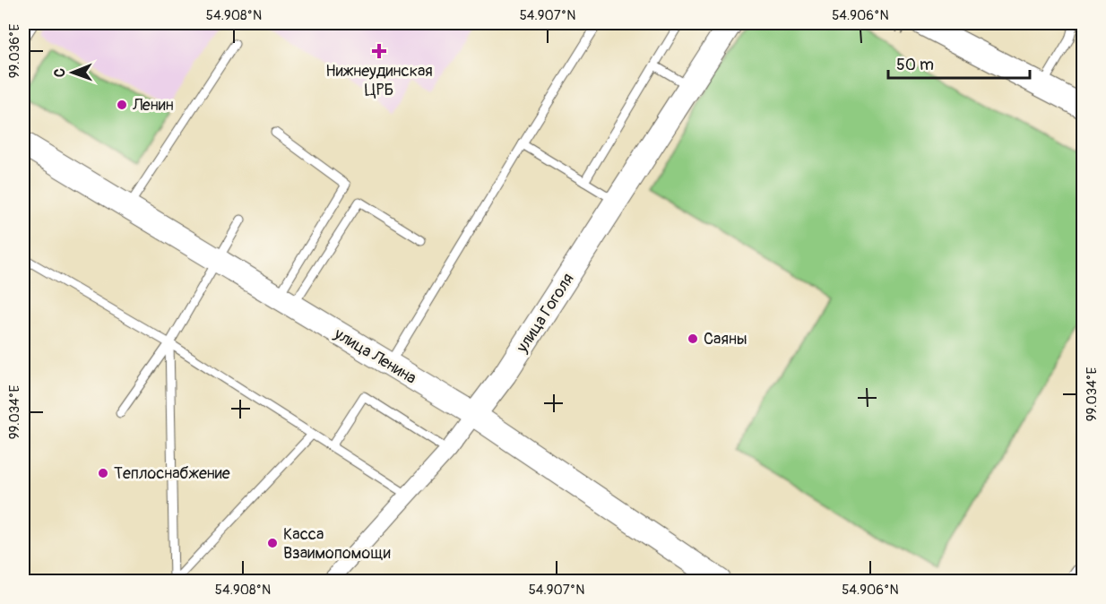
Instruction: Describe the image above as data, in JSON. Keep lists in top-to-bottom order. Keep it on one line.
{"streets":{"street":["улица Гоголя","улица Ленина"]},"crossings":[["улица Гоголя","улица Ленина"]],"places":{"health":["Нижнеудинская ЦРБ"],"other":["Ленин","Саяны","Теплоснабжение","Касса Взаимопомощи"]},"scale_bar":"50 m","north":"left","coordinates":["54.908°N","54.907°N","54.906°N","99.036°E","99.034°E"]}
